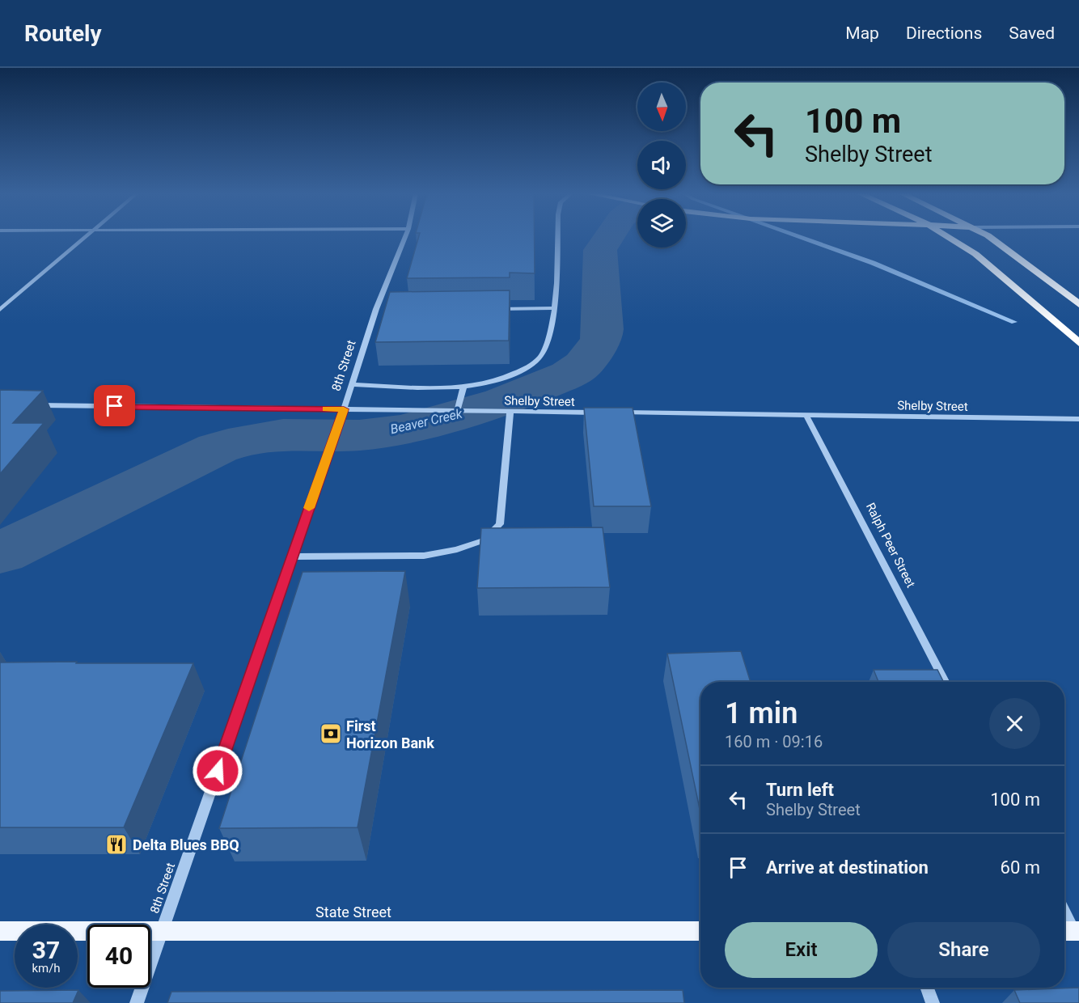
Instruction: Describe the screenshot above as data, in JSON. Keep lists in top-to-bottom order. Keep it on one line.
{"streets":{"main road":["State Street"],"street":["8th Street","Shelby Street","Ralph Peer Street"]},"crossings":[["8th Street","Shelby Street"],["8th Street","State Street"],["Shelby Street","Ralph Peer Street"]],"water":["Beaver Creek"],"places":{"bank":["First Horizon Bank"],"restaurant":["Delta Blues BBQ"]},"north":"bottom","page":{"header":"Routely","nav":["Map","Directions","Saved"],"turn":["100 m","Shelby Street"],"heading":["1 min","160 m · 09:16"],"list":[{"name":"Turn left","note":"Shelby Street","value":"100 m"},{"name":"Arrive at destination","value":"60 m"}],"buttons":["Exit","Share"],"speed":"37 km/h","limit":"40"}}
